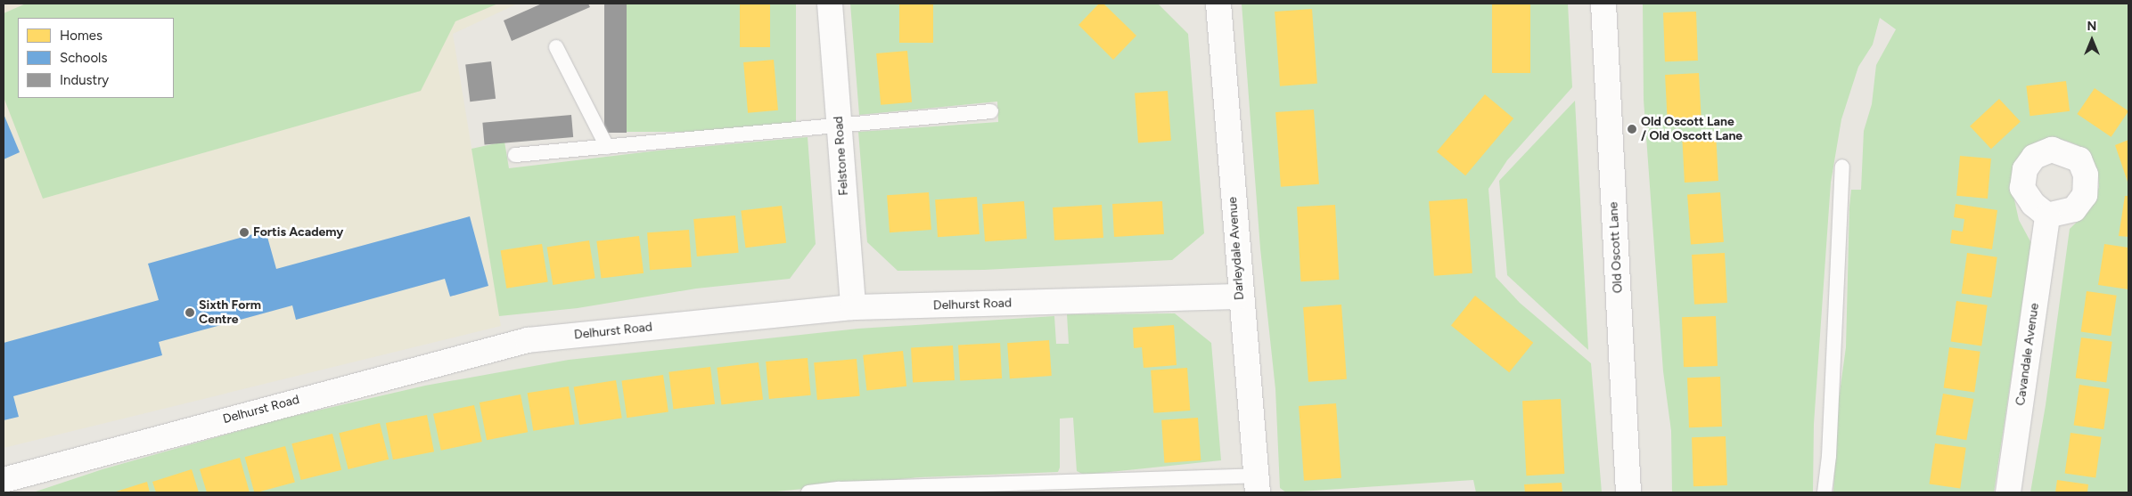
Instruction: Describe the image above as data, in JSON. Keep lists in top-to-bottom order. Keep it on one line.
{"streets":{"street":["Felstone Road","Old Oscott Lane","Darleydale Avenue","Delhurst Road","Cavandale Avenue"]},"crossings":[["Felstone Road","Delhurst Road"],["Darleydale Avenue","Delhurst Road"]],"places":["Old Oscott Lane / Old Oscott Lane","Fortis Academy","Sixth Form Centre"],"legend":["Homes","Schools","Industry"],"north":"top"}
